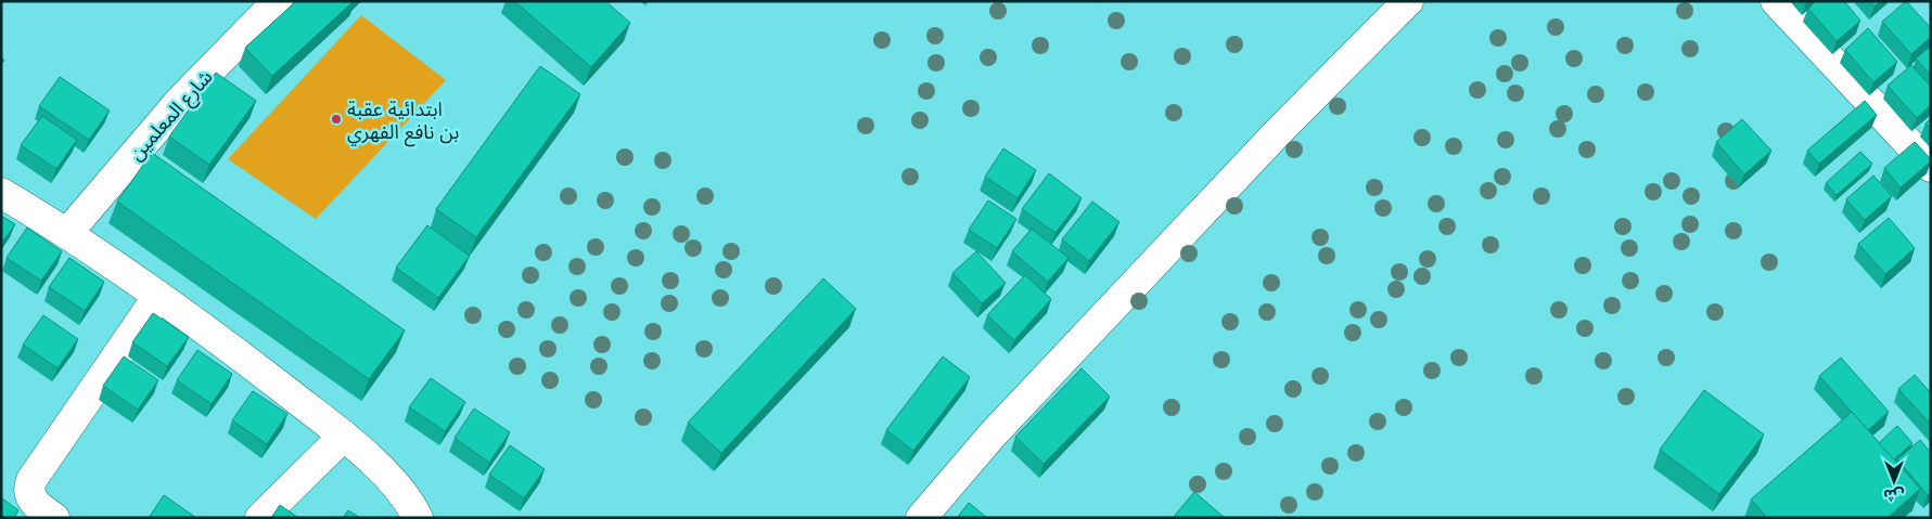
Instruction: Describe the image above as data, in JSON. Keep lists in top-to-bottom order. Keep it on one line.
{"streets":{"street":["شارع المعلمين"]},"places":["ابتدائية عقبة بن نافع الفهري"],"north":"bottom"}
